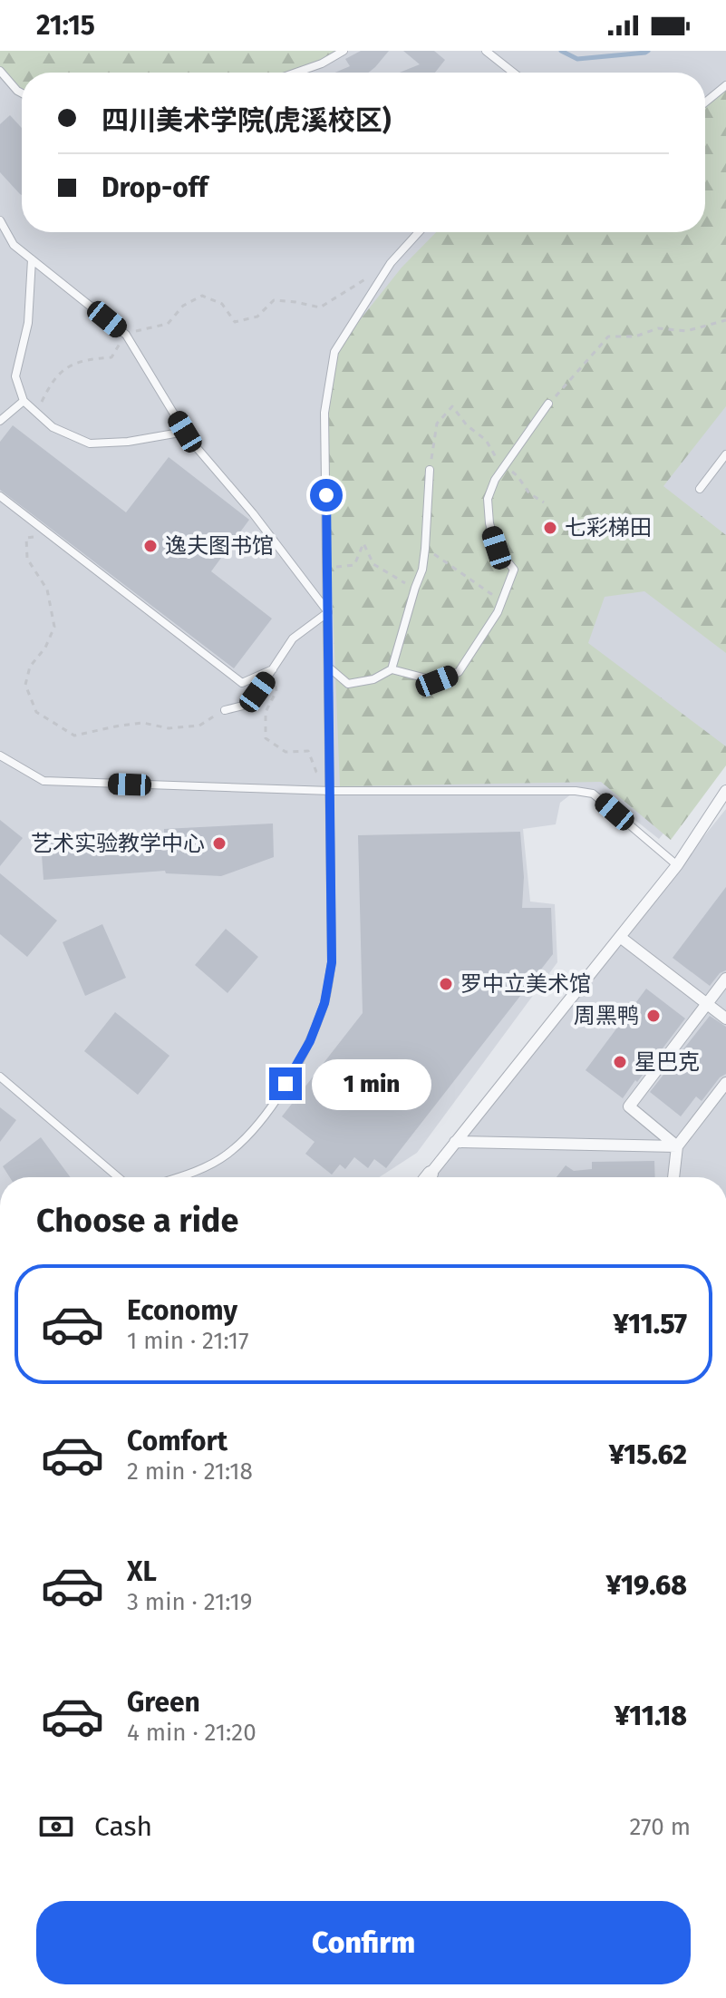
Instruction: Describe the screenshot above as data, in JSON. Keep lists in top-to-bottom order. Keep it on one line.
{"places":["七彩梯田","逸夫图书馆","艺术实验教学中心","罗中立美术馆","周黑鸭","星巴克"],"page":{"status":"21:15","banner":["四川美术学院(虎溪校区)","Drop-off"],"bubble":"1 min","heading":"Choose a ride","list":[{"name":"Economy","note":"1 min · 21:17","value":"¥11.57"},{"name":"Comfort","note":"2 min · 21:18","value":"¥15.62"},{"name":"XL","note":"3 min · 21:19","value":"¥19.68"},{"name":"Green","note":"4 min · 21:20","value":"¥11.18"}],"pay":["Cash","270 m"],"buttons":"Confirm"}}
